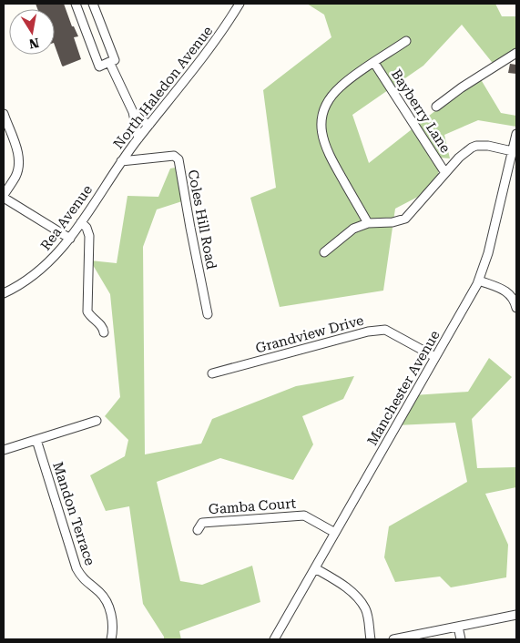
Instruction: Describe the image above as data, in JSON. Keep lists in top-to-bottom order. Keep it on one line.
{"streets":{"street":["North Haledon Avenue","Bayberry Lane","Rea Avenue","Coles Hill Road","Grandview Drive","Manchester Avenue","Gamba Court","Mandon Terrace"]},"crossings":[["North Haledon Avenue","Rea Avenue"],["North Haledon Avenue","Coles Hill Road"],["Grandview Drive","Manchester Avenue"],["Manchester Avenue","Gamba Court"]],"north":"bottom"}
